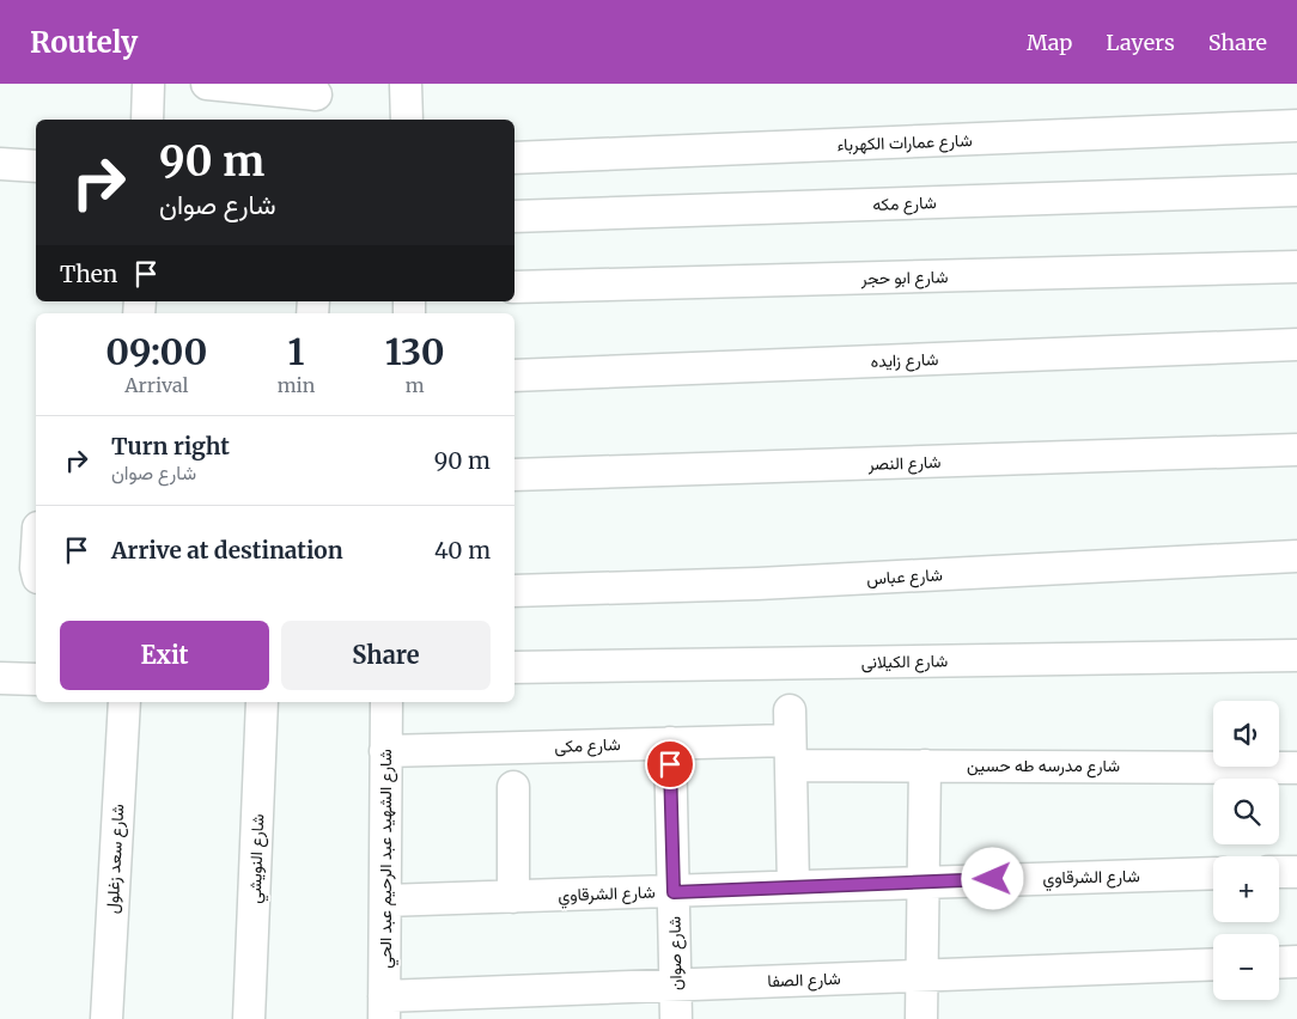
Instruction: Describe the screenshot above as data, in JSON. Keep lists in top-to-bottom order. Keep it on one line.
{"streets":{"street":["شارع عمارات الكهرباء","شارع مكه","شارع ابو حجر","شارع زايده","شارع النصر","شارع عباس","شارع الكيلانى","شارع مكى","شارع مدرسه طه حسين","شارع سعد زغلول","شارع النويشي","شارع الشهيد عبد الرحيم عبد الحي","شارع الشرقاوي","شارع صوان","شارع الصفا"]},"crossings":[["شارع مكى","شارع مدرسه طه حسين"],["شارع مكى","شارع الشهيد عبد الرحيم عبد الحي"],["شارع مكى","شارع صوان"],["شارع الشهيد عبد الرحيم عبد الحي","شارع الشرقاوي"],["شارع الشهيد عبد الرحيم عبد الحي","شارع الصفا"],["شارع الشرقاوي","شارع صوان"],["شارع صوان","شارع الصفا"]],"page":{"header":"Routely","nav":["Map","Layers","Share"],"turn":["90 m","شارع صوان"],"then":"Then","eta":["09:00","Arrival","1","min","130","m"],"list":[{"name":"Turn right","note":"شارع صوان","value":"90 m"},{"name":"Arrive at destination","value":"40 m"}],"buttons":["Exit","Share"],"map_buttons":["+","−"]}}
